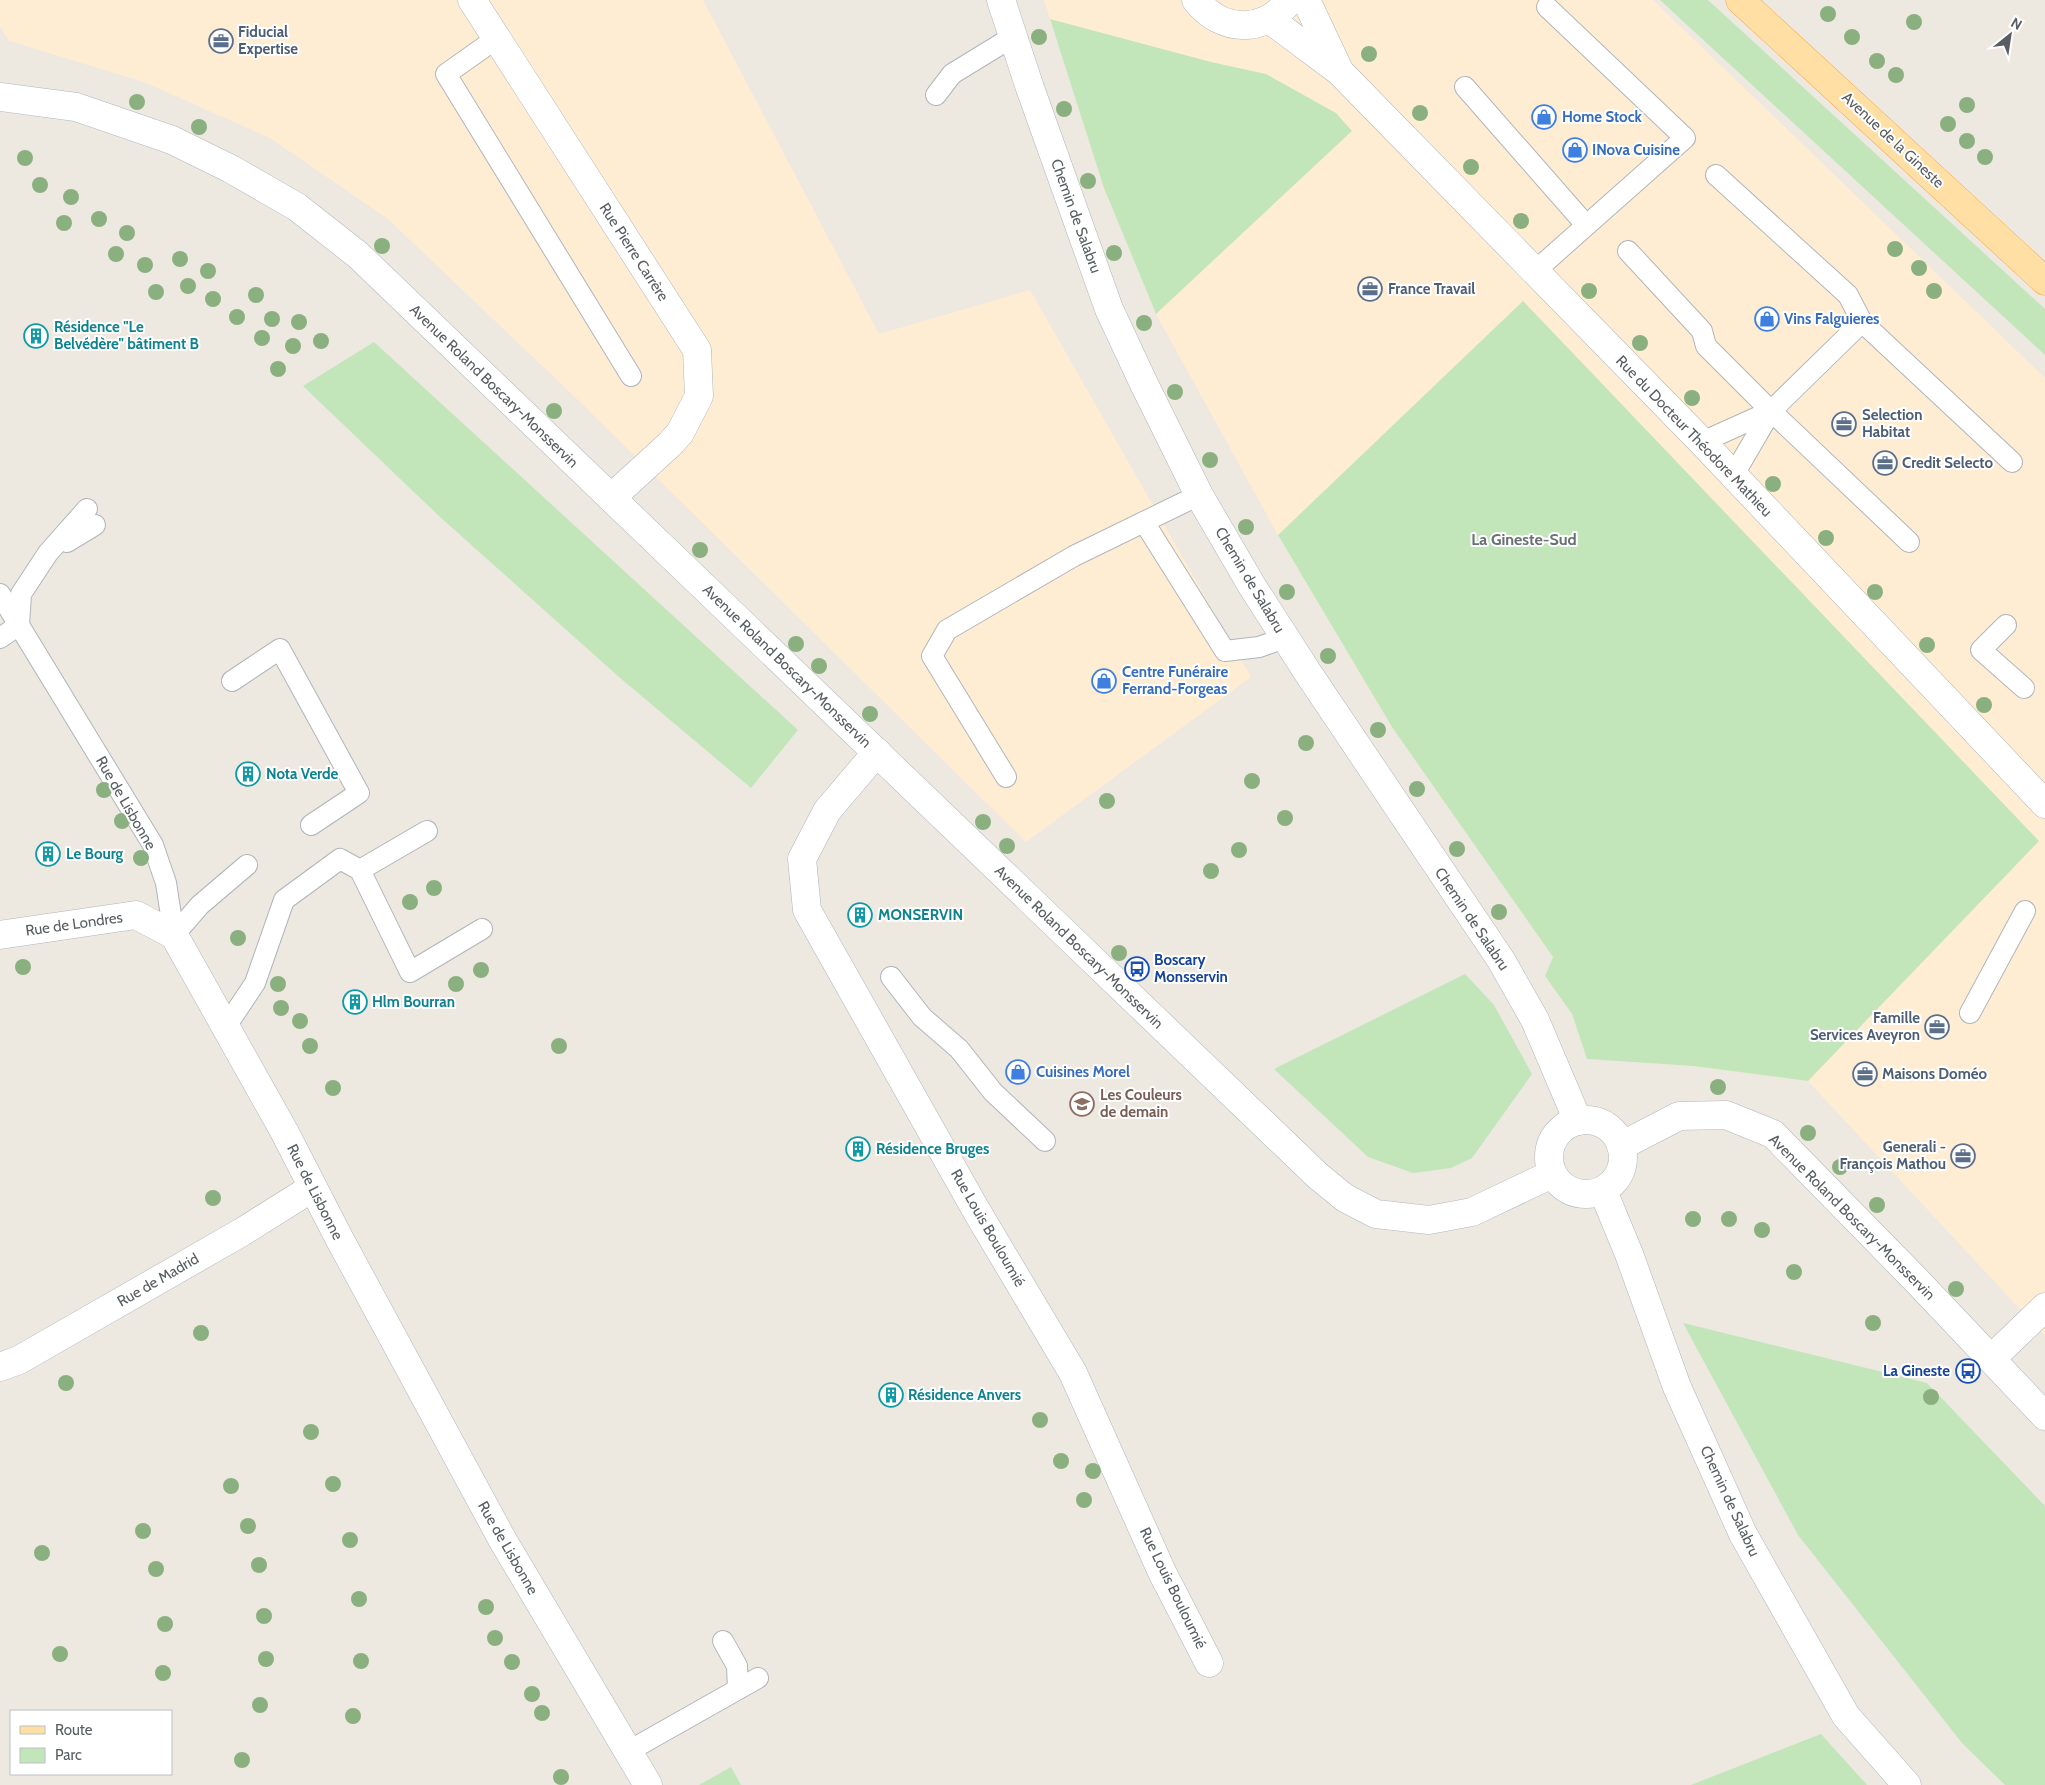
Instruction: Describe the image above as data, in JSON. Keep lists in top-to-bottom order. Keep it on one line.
{"streets":{"main road":["Avenue de la Gineste"],"street":["Chemin de Salabru","Rue Pierre Carrère","Avenue Roland Boscary-Monsservin","Rue du Docteur Théodore Mathieu","Rue de Lisbonne","Rue de Londres","Rue Louis Bouloumié","Rue de Madrid"]},"crossings":[["Chemin de Salabru","Avenue Roland Boscary-Monsservin"],["Rue Pierre Carrère","Avenue Roland Boscary-Monsservin"],["Avenue Roland Boscary-Monsservin","Rue Louis Bouloumié"],["Rue de Lisbonne","Rue de Londres"],["Rue de Lisbonne","Rue de Madrid"]],"districts":["La Gineste-Sud"],"places":{"office":["Fiducial Expertise","France Travail","Selection Habitat","Credit Selecto","Famille Services Aveyron","Maisons Doméo","Generali - François Mathou"],"shop":["Home Stock","INova Cuisine","Vins Falguieres","Centre Funéraire Ferrand-Forgeas","Cuisines Morel"],"building":["Résidence \"Le Belvédère\" bâtiment B","Nota Verde","Le Bourg","MONSERVIN","Hlm Bourran","Résidence Bruges","Résidence Anvers"],"bus stop":["Boscary Monsservin","La Gineste"],"school or university":["Les Couleurs de demain"]},"legend":["Route","Parc"],"north":"top right"}
